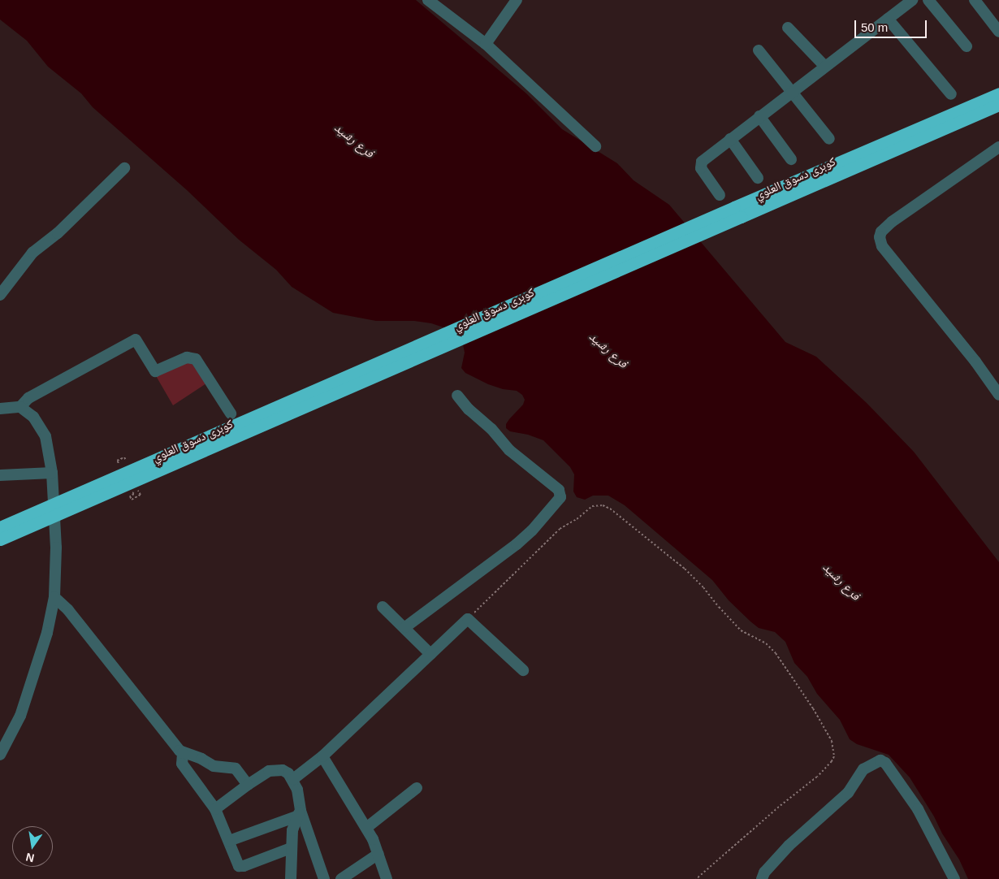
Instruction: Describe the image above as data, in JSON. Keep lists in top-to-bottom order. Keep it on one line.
{"streets":{"highway":["كوبرى دسوق العلوي"]},"water":["فرع رشيد"],"scale_bar":"50 m","north":"bottom"}
